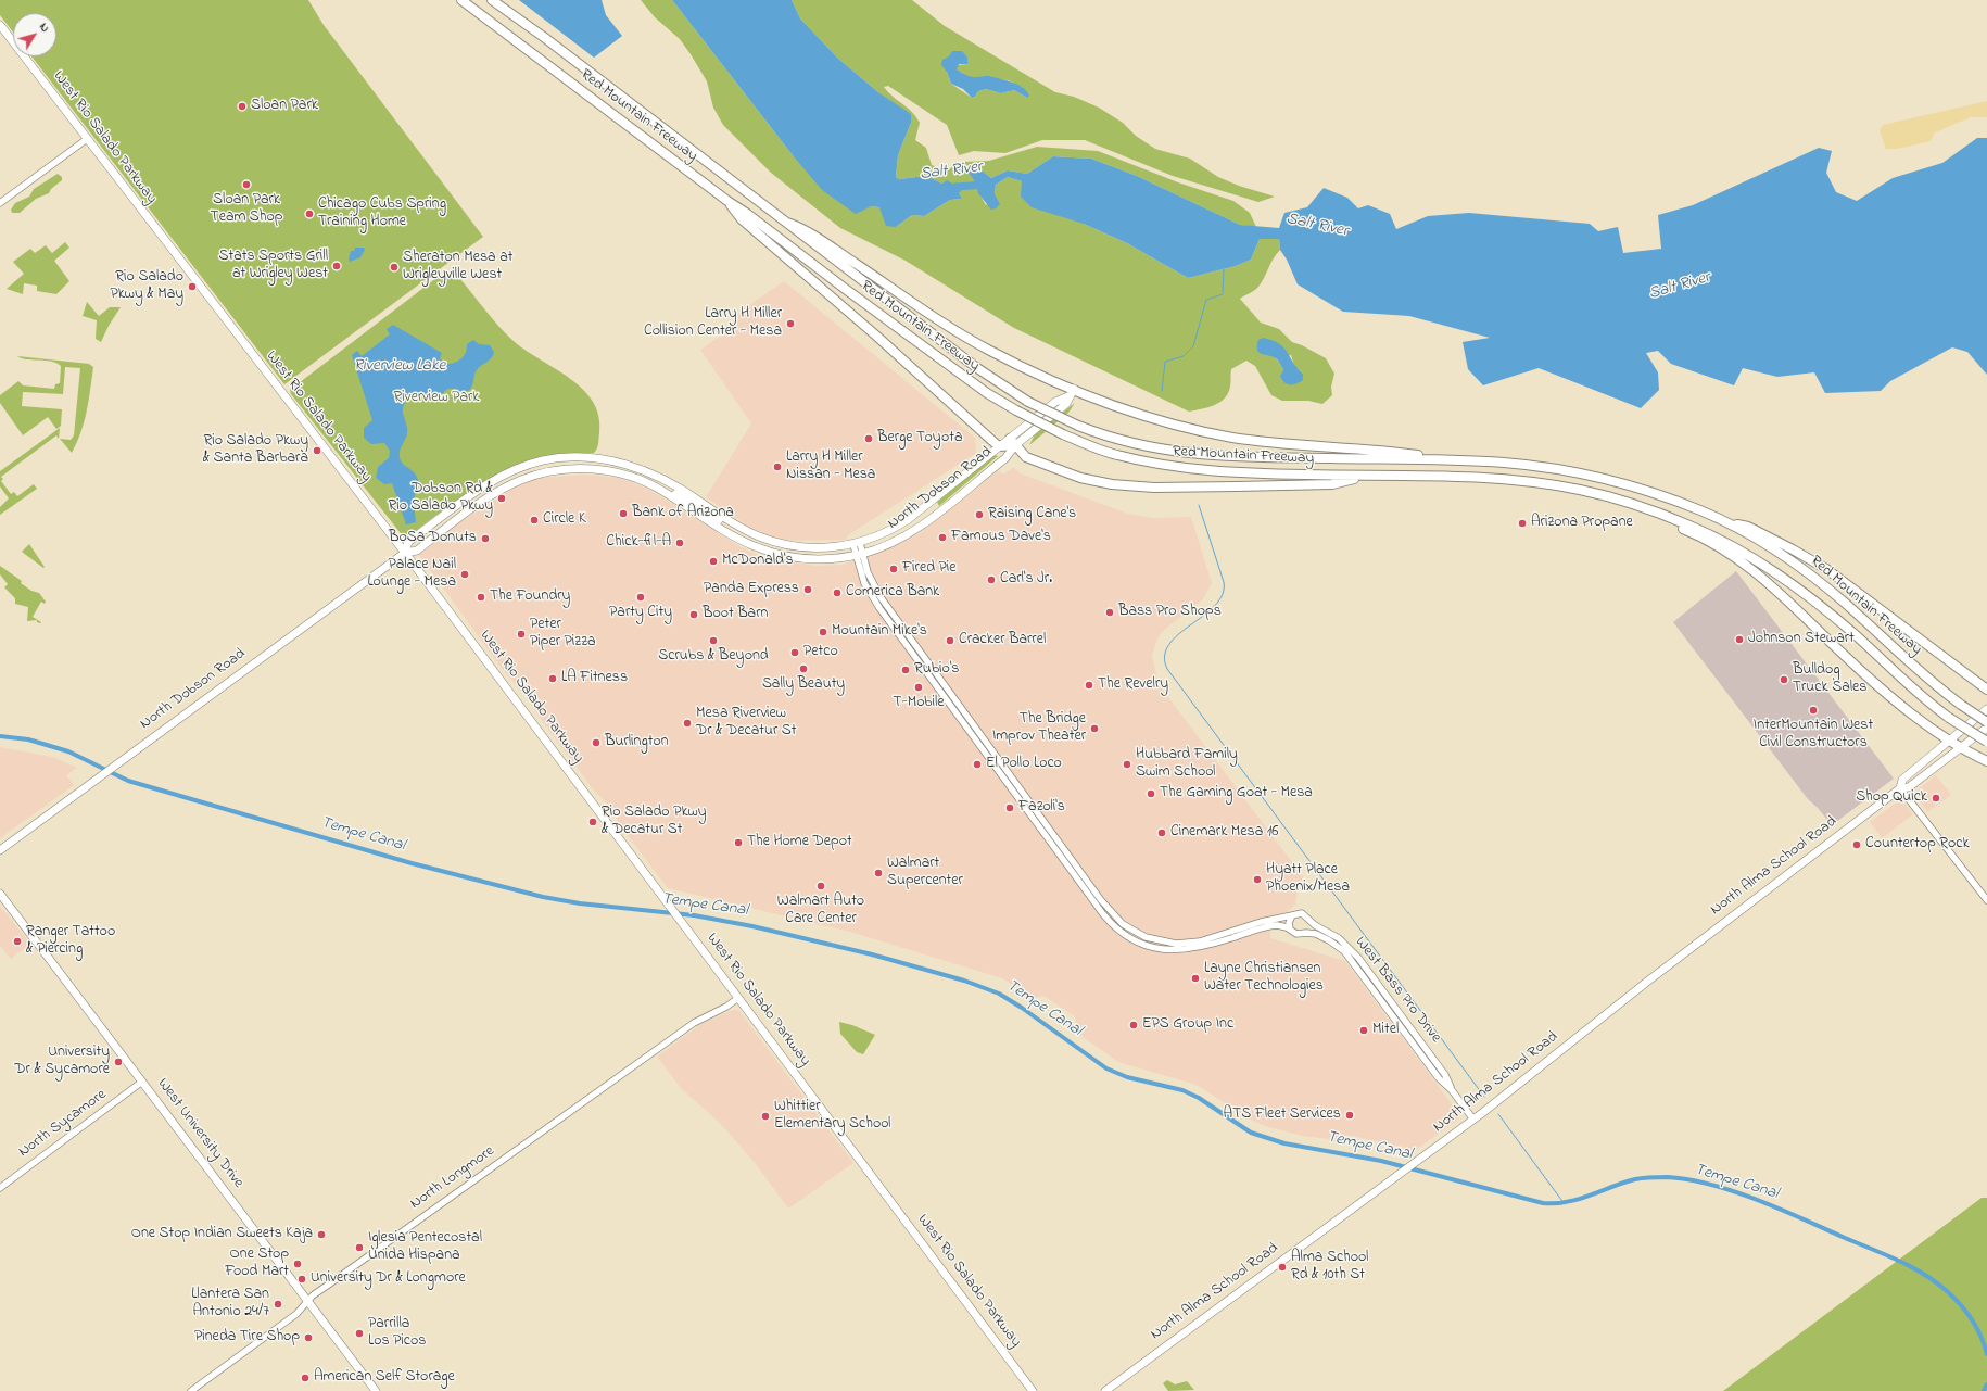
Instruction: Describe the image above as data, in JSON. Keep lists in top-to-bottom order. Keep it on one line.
{"streets":{"highway":["Red Mountain Freeway"],"main road":["West Rio Salado Parkway","North Dobson Road","North Alma School Road","West University Drive"],"street":["West Bass Pro Drive","North Sycamore","North Longmore"]},"crossings":[["West Rio Salado Parkway","North Dobson Road"],["West Rio Salado Parkway","North Longmore"],["North Dobson Road","West Bass Pro Drive"],["North Alma School Road","West Bass Pro Drive"],["North Sycamore","West University Drive"],["West University Drive","North Longmore"]],"water":["Salt River","Riverview Lake","Tempe Canal"],"parks":["Riverview Park"],"places":["Sloan Park","Sloan Park Team Shop","Chicago Cubs Spring Training Home","Stats Sports Grill at Wrigley West","Sheraton Mesa at Wrigleyville West","Rio Salado Pkwy & May","Larry H Miller Collision Center - Mesa","Berge Toyota","Rio Salado Pkwy & Santa Barbara","Larry H Miller Nissan - Mesa","Dobson Rd & Rio Salado Pkwy","Bank of Arizona","Raising Cane's","Circle K","Arizona Propane","Famous Dave's","BoSa Donuts","Chick-fil-A","McDonald's","Fired Pie","Palace Nail Lounge - Mesa","Carl's Jr.","Panda Express","Comerica Bank","The Foundry","Party City","Bass Pro Shops","Boot Barn","Mountain Mike's","Peter Piper Pizza","Johnson Stewart","Scrubs & Beyond","Cracker Barrel","Petco","Sally Beauty","Rubio's","LA Fitness","Bulldog Truck Sales","The Revelry","T-Mobile","InterMountain West Civil Constructors","Mesa Riverview Dr & Decatur St","The Bridge Improv Theater","Burlington","El Pollo Loco","Hubbard Family Swim School","The Gaming Goat - Mesa","Shop Quick","Fazoli's","Rio Salado Pkwy & Decatur St","Cinemark Mesa 16","The Home Depot","Countertop Rock","Walmart Supercenter","Hyatt Place Phoenix/Mesa","Walmart Auto Care Center","Ranger Tattoo & Piercing","Layne Christiansen Water Technologies","EPS Group Inc","Mitel","University Dr & Sycamore","ATS Fleet Services","Whittier Elementary School","One Stop Indian Sweets Kaja","Iglesia Pentecostal Unida Hispana","One Stop Food Mart","Alma School Rd & 10th St","University Dr & Longmore","Llantera San Antonio 24/7","Parrilla Los Picos","Pineda Tire Shop","American Self Storage"],"north":"top right"}
